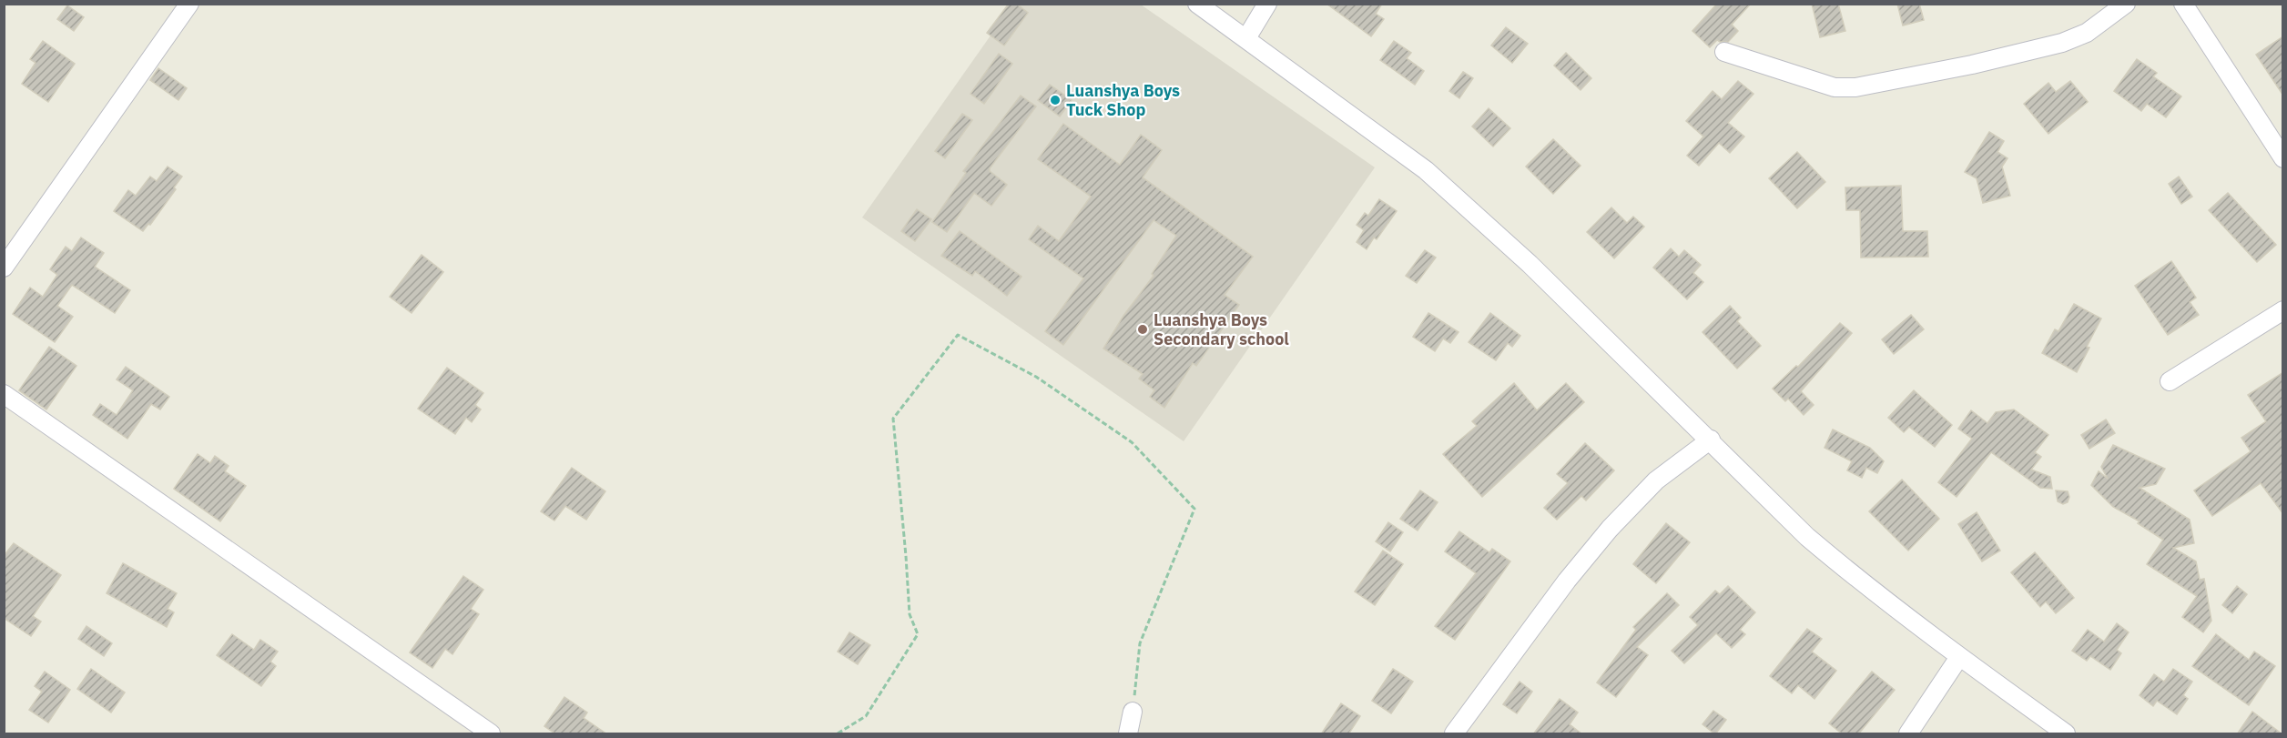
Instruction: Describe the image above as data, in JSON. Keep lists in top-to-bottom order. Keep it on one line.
{"places":["Luanshya Boys Tuck Shop","Luanshya Boys Secondary school"]}
